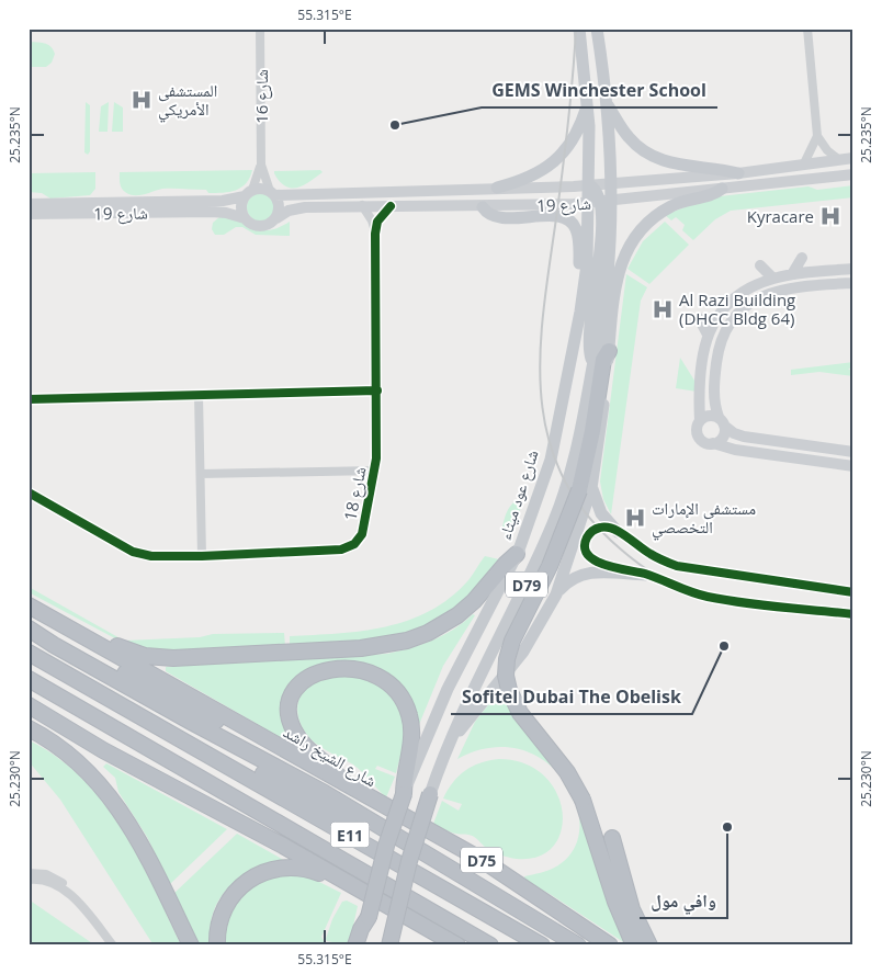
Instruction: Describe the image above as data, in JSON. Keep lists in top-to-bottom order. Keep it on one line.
{"streets":{"highway":["شارع عود ميثاء","D79","شارع الشيخ راشد","E11","D75"],"main road":["شارع 19"],"street":["شارع 16","شارع 18"]},"crossings":[["شارع 16","شارع 19"],["شارع 19","شارع 18"],["شارع 19","شارع عود ميثاء"]],"places":{"hospital":["المستشفى الأمريكي","Kyracare","Al Razi Building (DHCC Bldg 64)","مستشفى الإمارات التخصصي"],"other":["GEMS Winchester School","Sofitel Dubai The Obelisk","وافي مول"]},"coordinates":["55.315°E","25.235°N","25.230°N"]}
